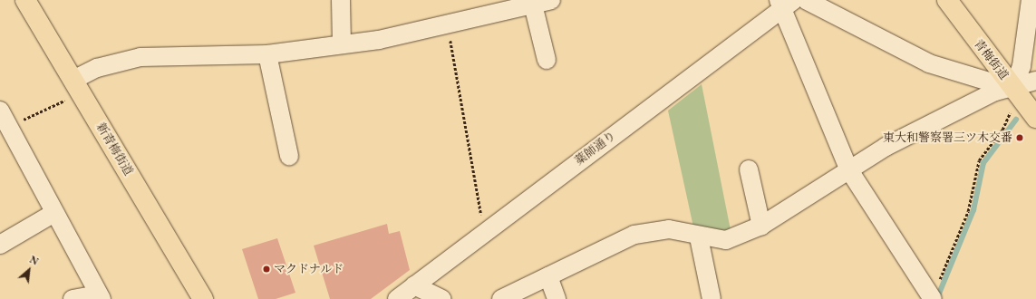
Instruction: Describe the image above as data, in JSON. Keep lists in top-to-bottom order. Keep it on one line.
{"streets":{"main road":["青梅街道","新青梅街道"],"street":["薬師通り"]},"places":["東大和警察署三ツ木交番","マクドナルド"],"north":"top right"}
